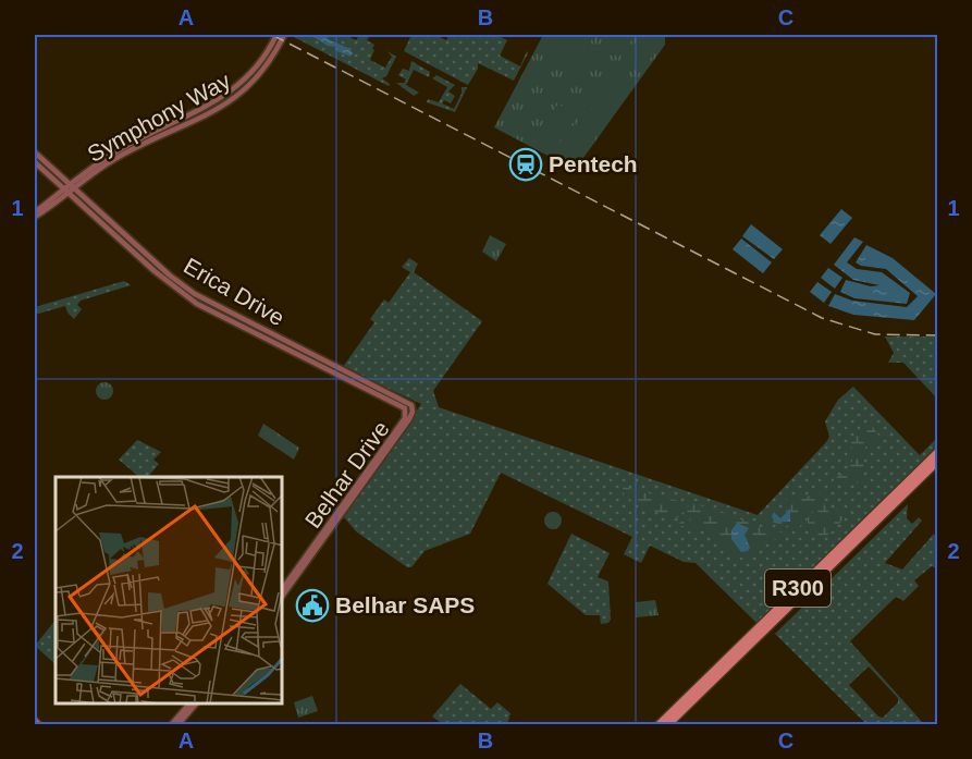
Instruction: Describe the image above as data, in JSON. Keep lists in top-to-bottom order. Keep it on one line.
{"streets":{"highway":["R300"],"main road":["Symphony Way","Erica Drive","Belhar Drive"]},"crossings":[["Symphony Way","Erica Drive"],["Erica Drive","Belhar Drive"]],"places":{"station":["Pentech"],"public building":["Belhar SAPS"]},"grid":{"columns":["A","B","C"],"rows":["1","2"]}}
